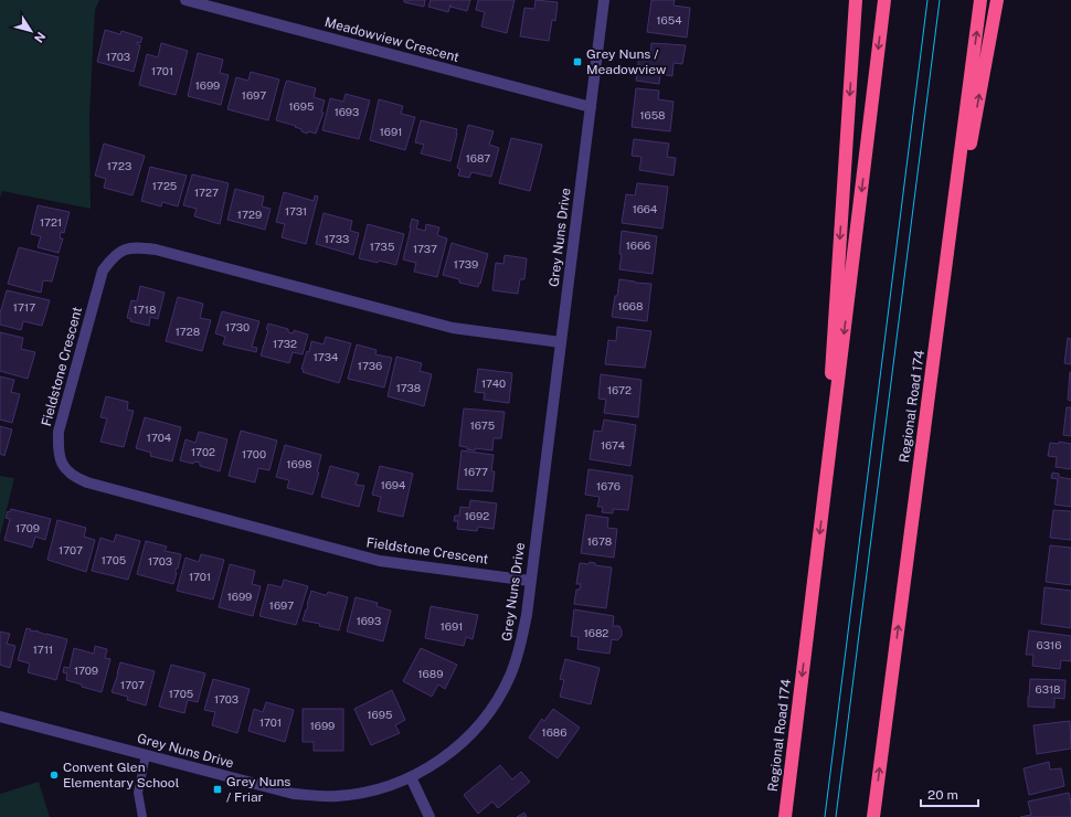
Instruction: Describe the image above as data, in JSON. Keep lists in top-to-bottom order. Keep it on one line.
{"streets":{"highway":["Regional Road 174"],"street":["Meadowview Crescent","Grey Nuns Drive","Fieldstone Crescent"]},"crossings":[["Meadowview Crescent","Grey Nuns Drive"],["Grey Nuns Drive","Fieldstone Crescent"]],"places":{"transit":["Grey Nuns / Meadowview","Grey Nuns / Friar"],"other":["Convent Glen Elementary School"]},"house_numbers":["1654","1703","1701","1699","1697","1695","1693","1658","1691","1687","1723","1725","1727","1664","1731","1729","1721","1733","1666","1735","1737","1739","1668","1717","1718","1730","1728","1732","1734","1736","1740","1738","1672","1675","1704","1674","1702","1700","1698","1677","1694","1676","1692","1709","1678","1707","1705","1703","1701","1699","1697","1693","1691","1682","6316","1711","1709","1689","1707","6318","1705","1703","1695","1701","1699","1686"],"scale_bar":"20 m","north":"bottom right"}
